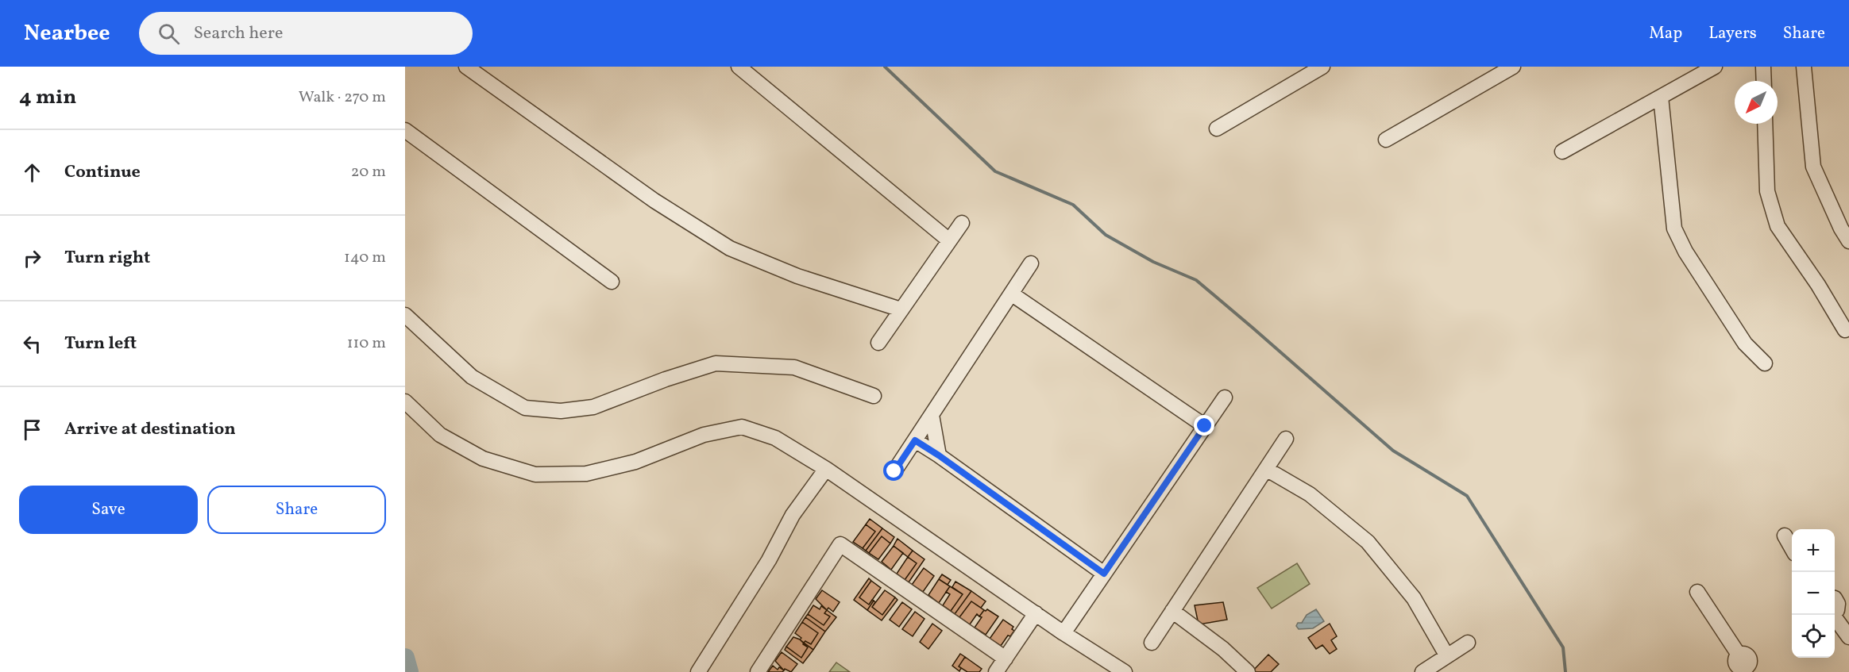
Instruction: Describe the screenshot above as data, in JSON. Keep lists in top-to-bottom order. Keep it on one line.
{"north":"bottom left","page":{"header":"Nearbee","search":"Search here","nav":["Map","Layers","Share"],"heading":["4 min","Walk · 270 m"],"list":[["Continue","20 m"],["Turn right","140 m"],["Turn left","110 m"],"Arrive at destination"],"buttons":["Save","Share"],"map_buttons":["+","−"]}}
